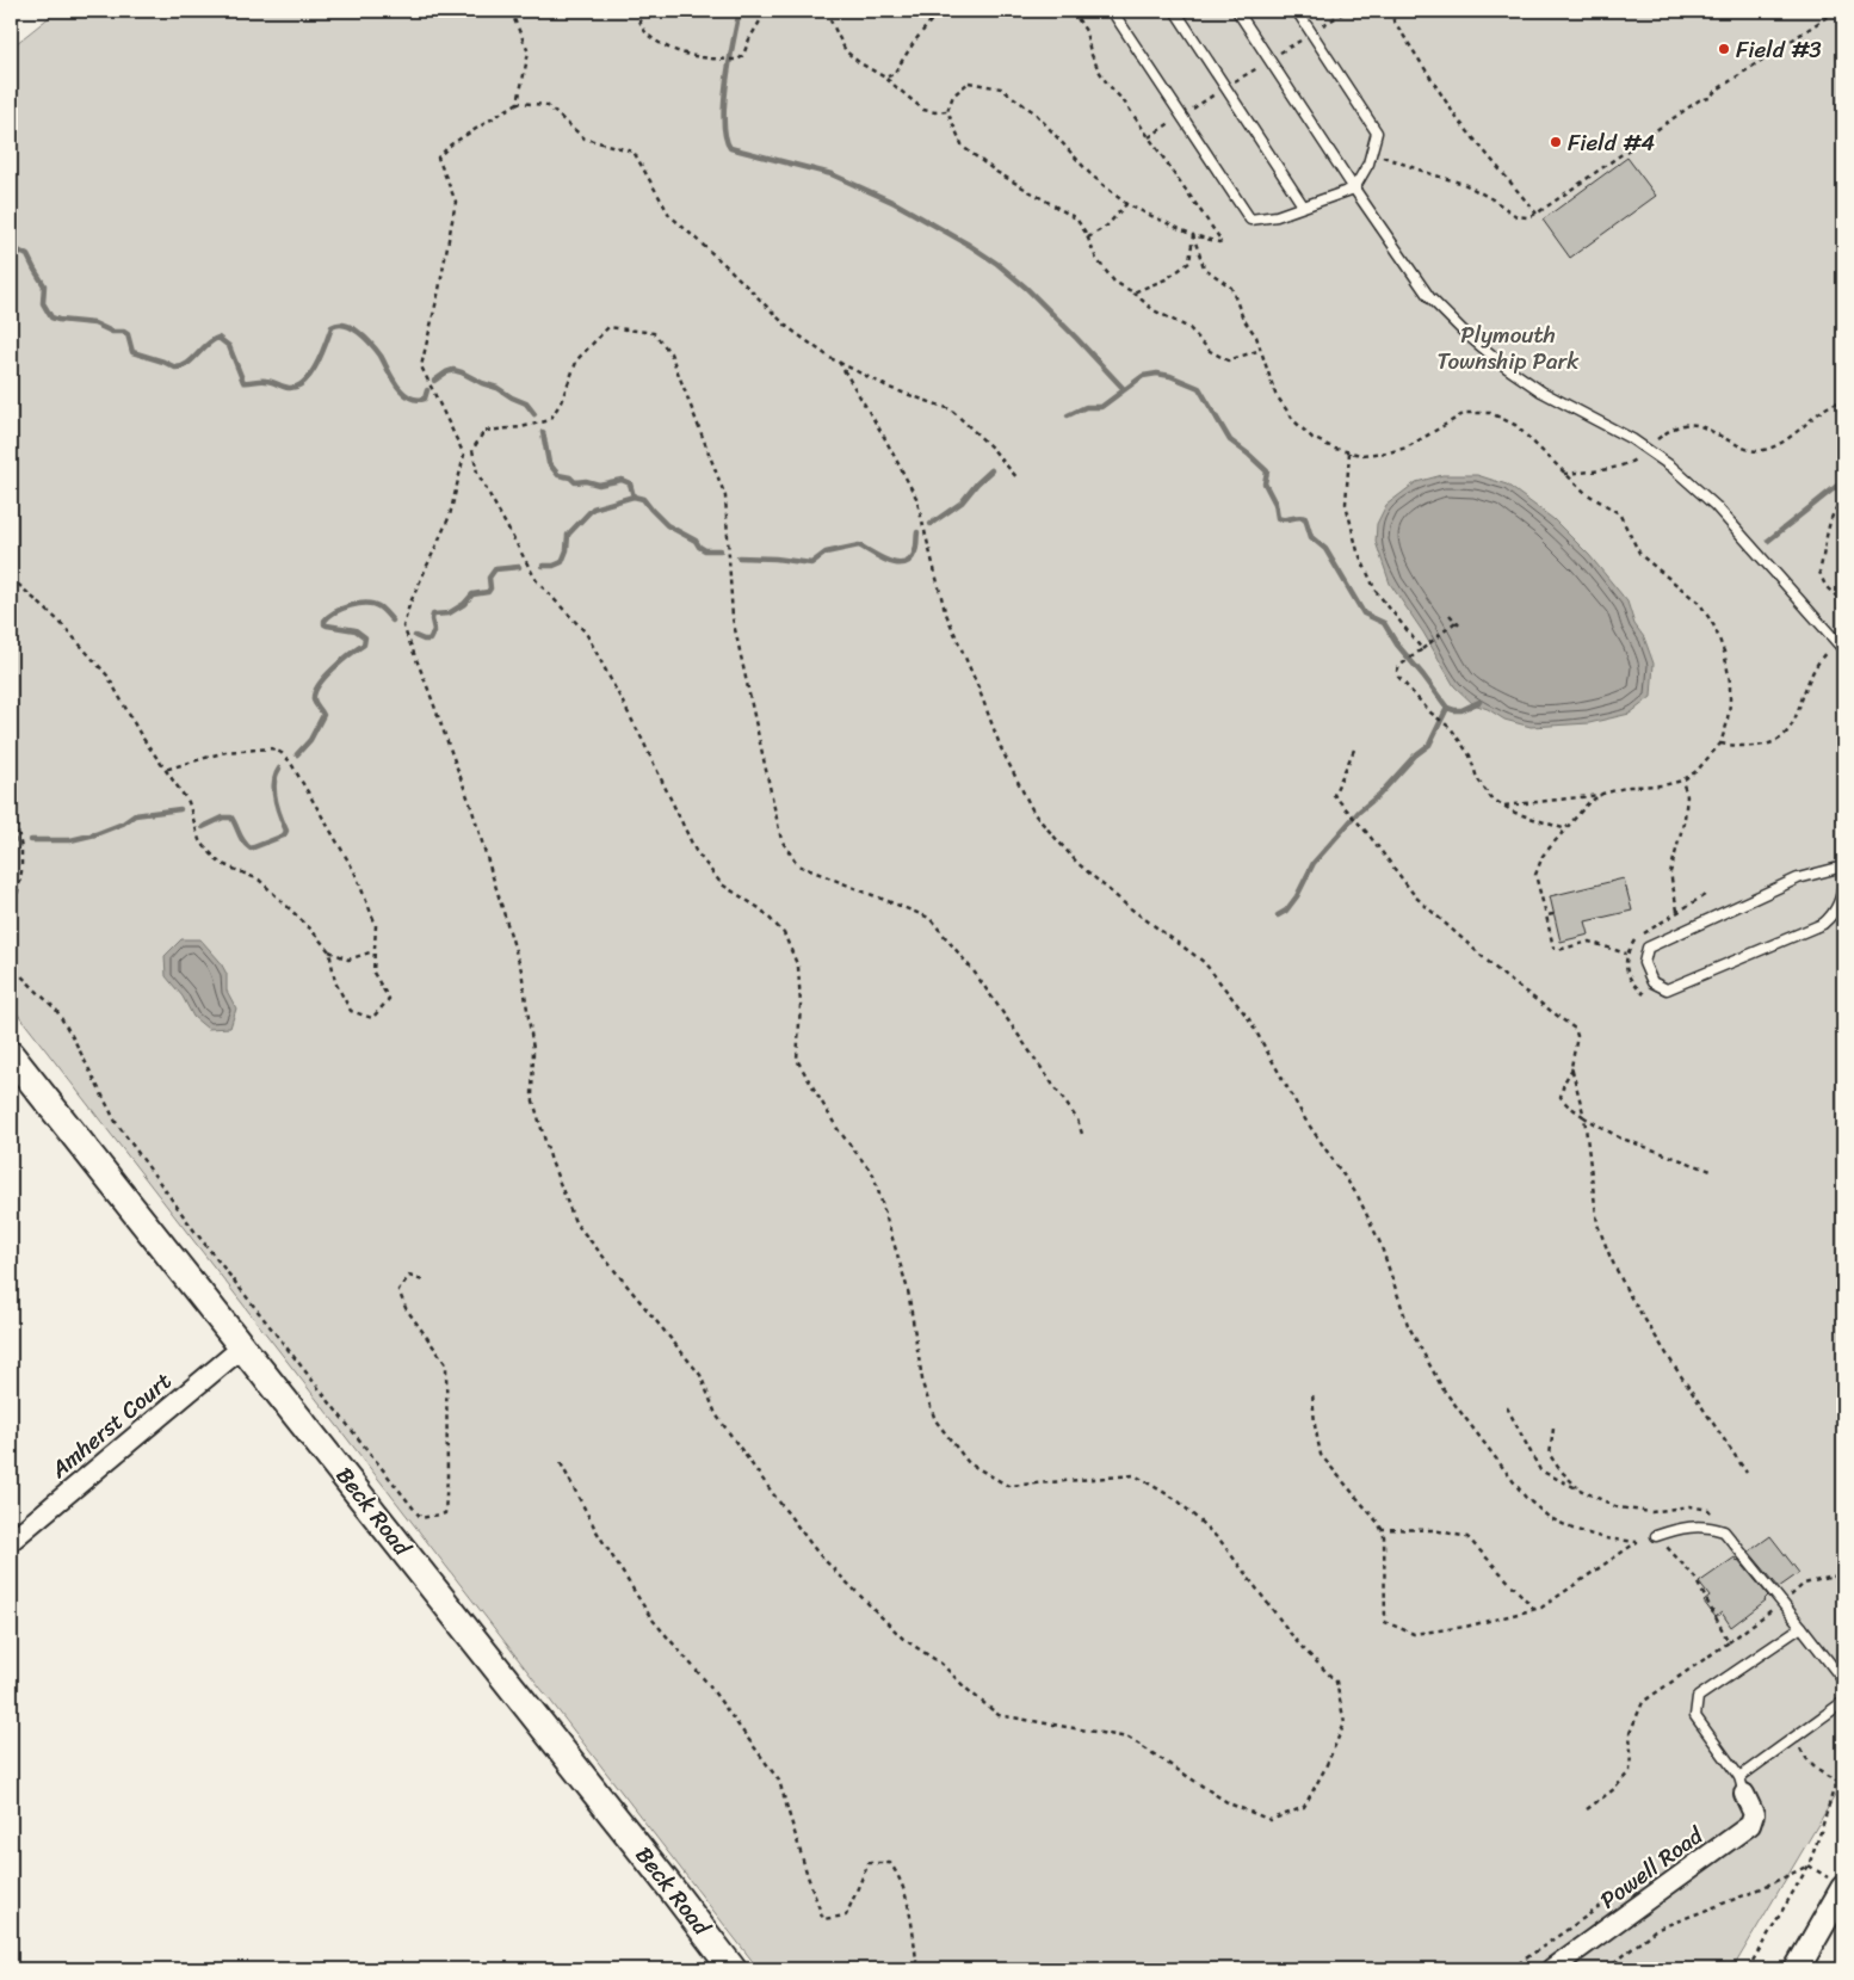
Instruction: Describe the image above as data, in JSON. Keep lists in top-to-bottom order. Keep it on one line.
{"streets":{"main road":["Beck Road"],"street":["Amherst Court","Powell Road"]},"crossings":[["Amherst Court","Beck Road"]],"parks":["Plymouth Township Park"],"places":["Field #3","Field #4"]}
